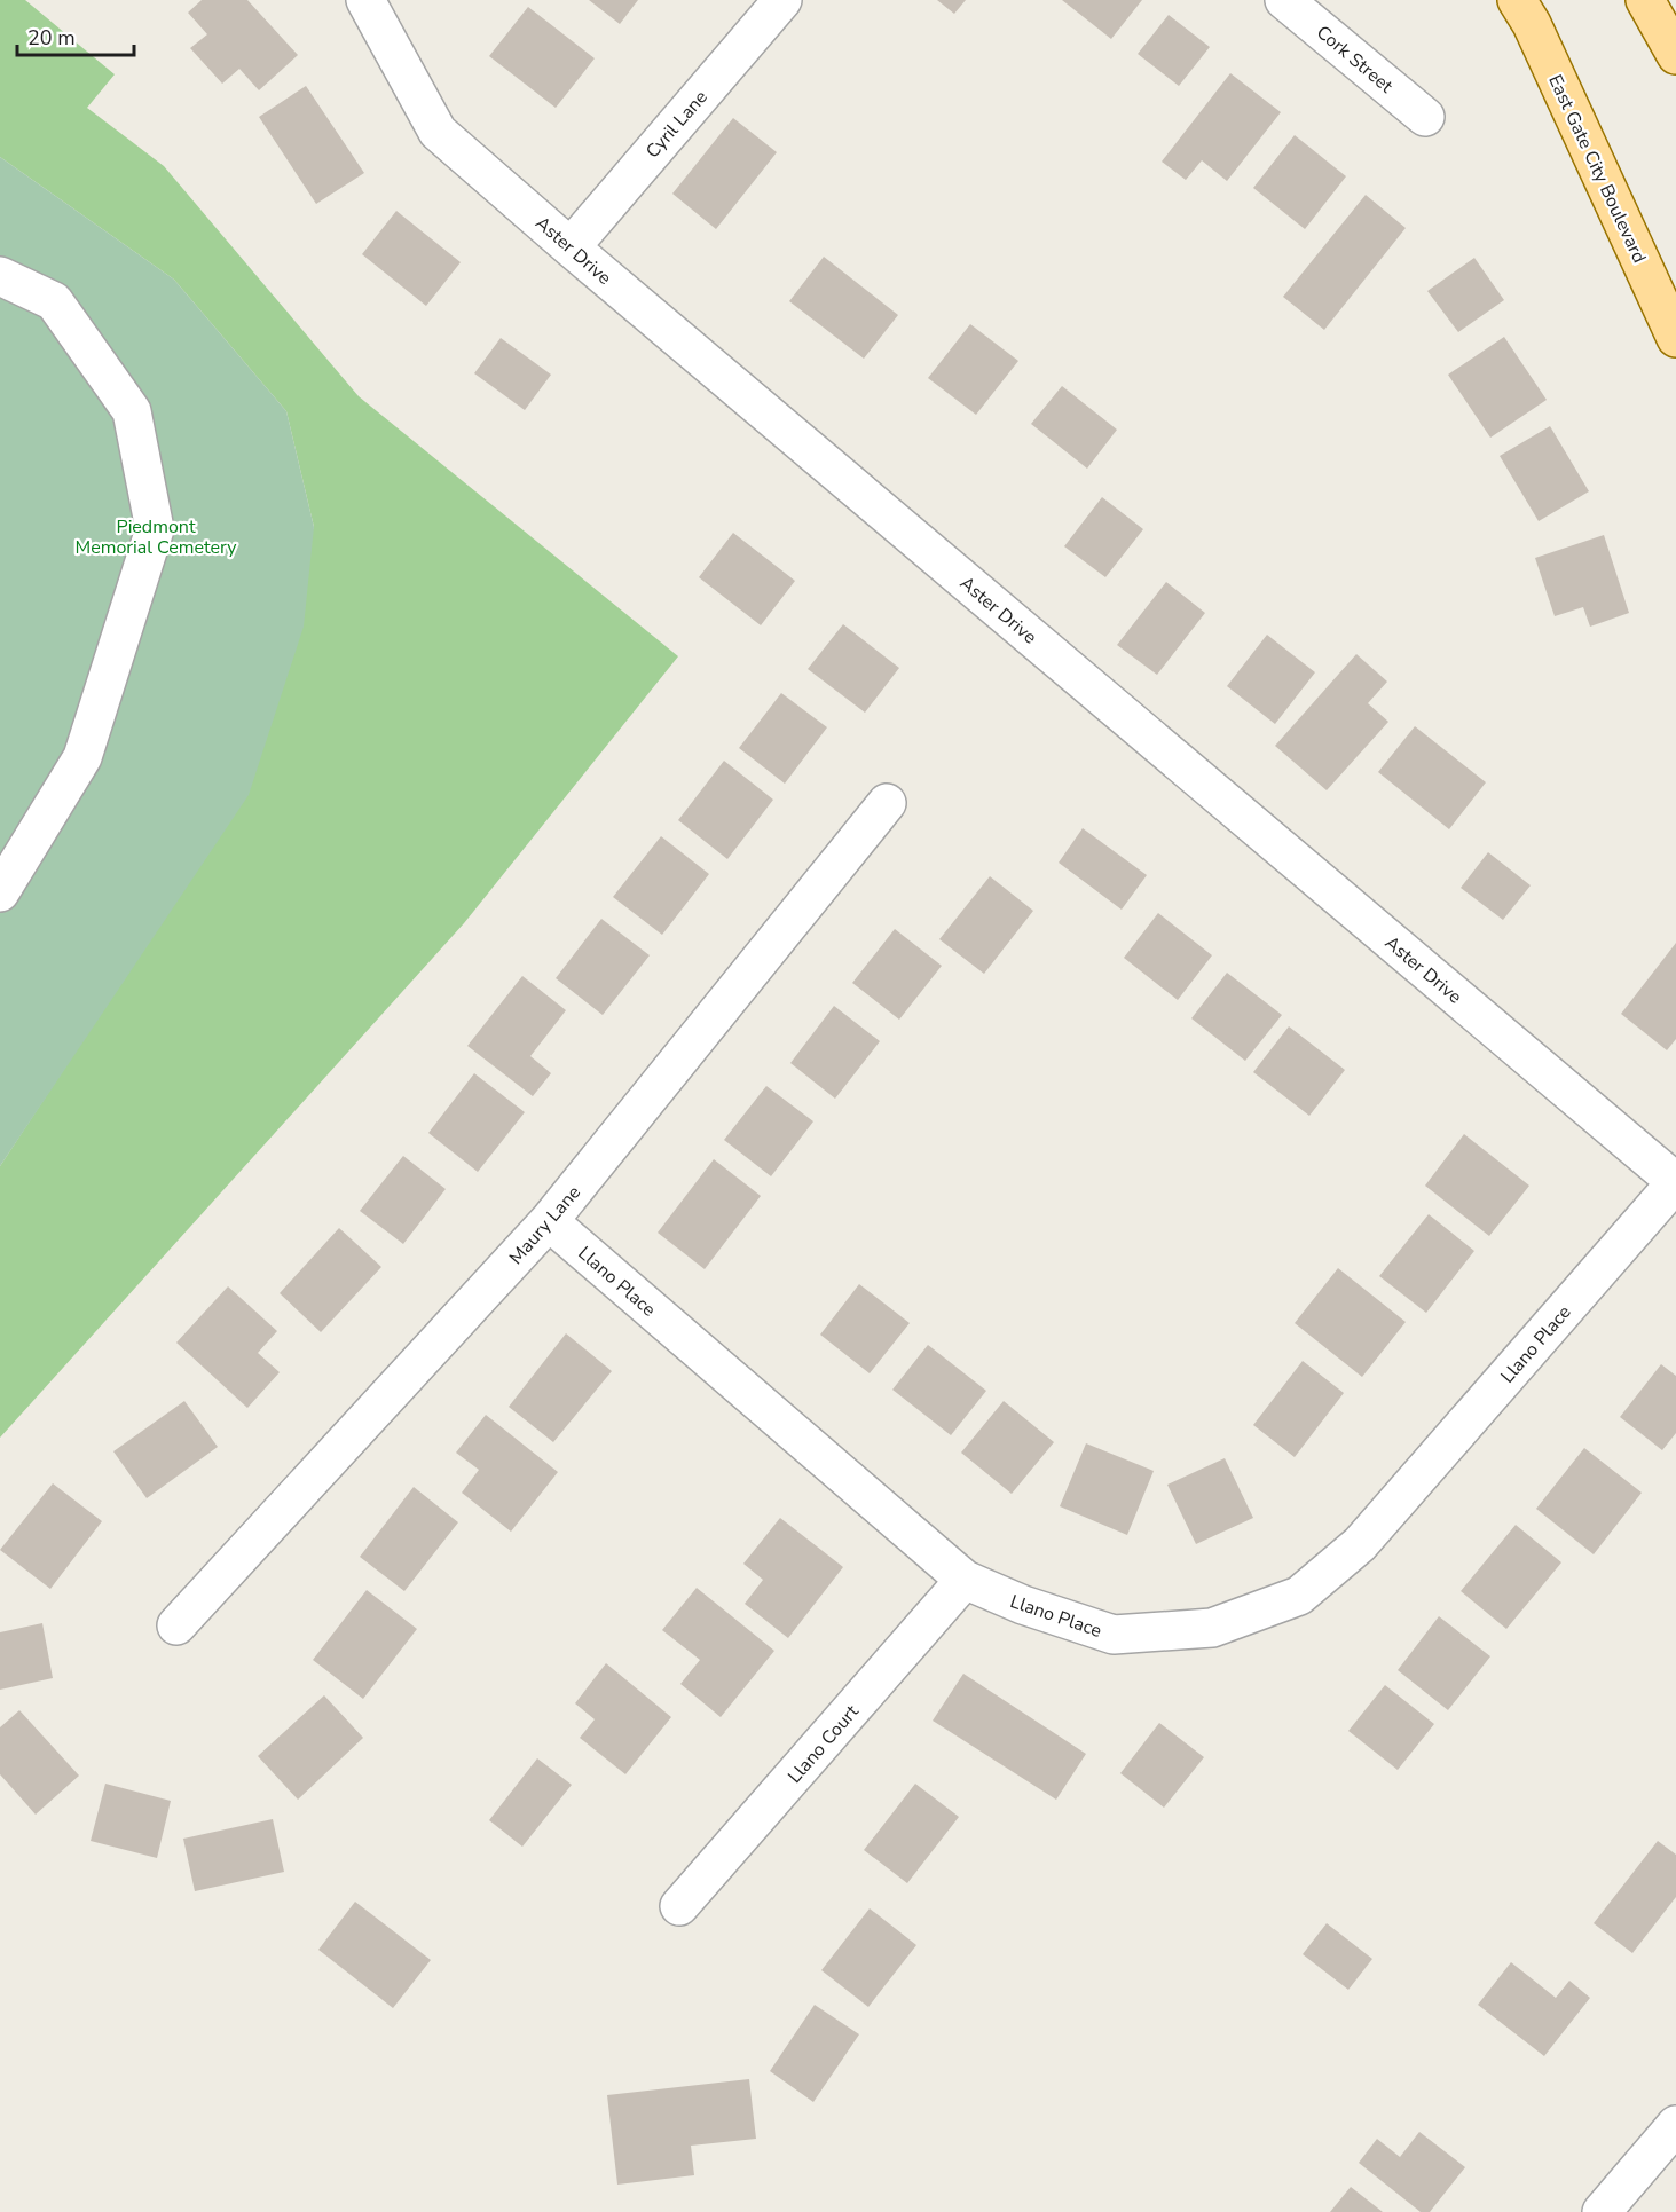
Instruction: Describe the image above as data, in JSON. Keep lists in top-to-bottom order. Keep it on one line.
{"streets":{"main road":["East Gate City Boulevard"],"street":["Cork Street","Cyril Lane","Aster Drive","Maury Lane","Llano Place","Llano Court"]},"crossings":[["Cyril Lane","Aster Drive"],["Aster Drive","Llano Place"],["Maury Lane","Llano Place"],["Llano Place","Llano Court"]],"parks":["Piedmont Memorial Cemetery"],"scale_bar":"20 m"}
